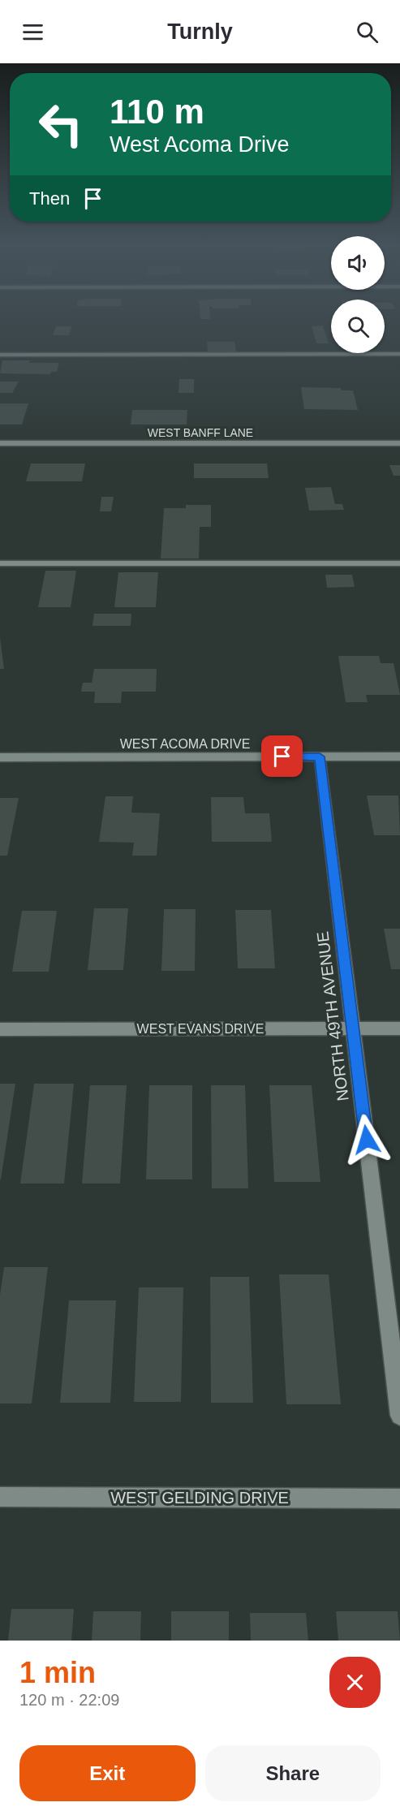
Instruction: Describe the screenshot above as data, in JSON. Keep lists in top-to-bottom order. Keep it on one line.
{"streets":{"street":["WEST BANFF LANE","WEST ACOMA DRIVE","NORTH 49TH AVENUE","WEST EVANS DRIVE","WEST GELDING DRIVE"]},"crossings":[["WEST ACOMA DRIVE","NORTH 49TH AVENUE"],["NORTH 49TH AVENUE","WEST EVANS DRIVE"]],"page":{"header":"Turnly","turn":["110 m","West Acoma Drive"],"then":"Then","heading":["1 min","120 m · 22:09"],"buttons":["Exit","Share"]}}
